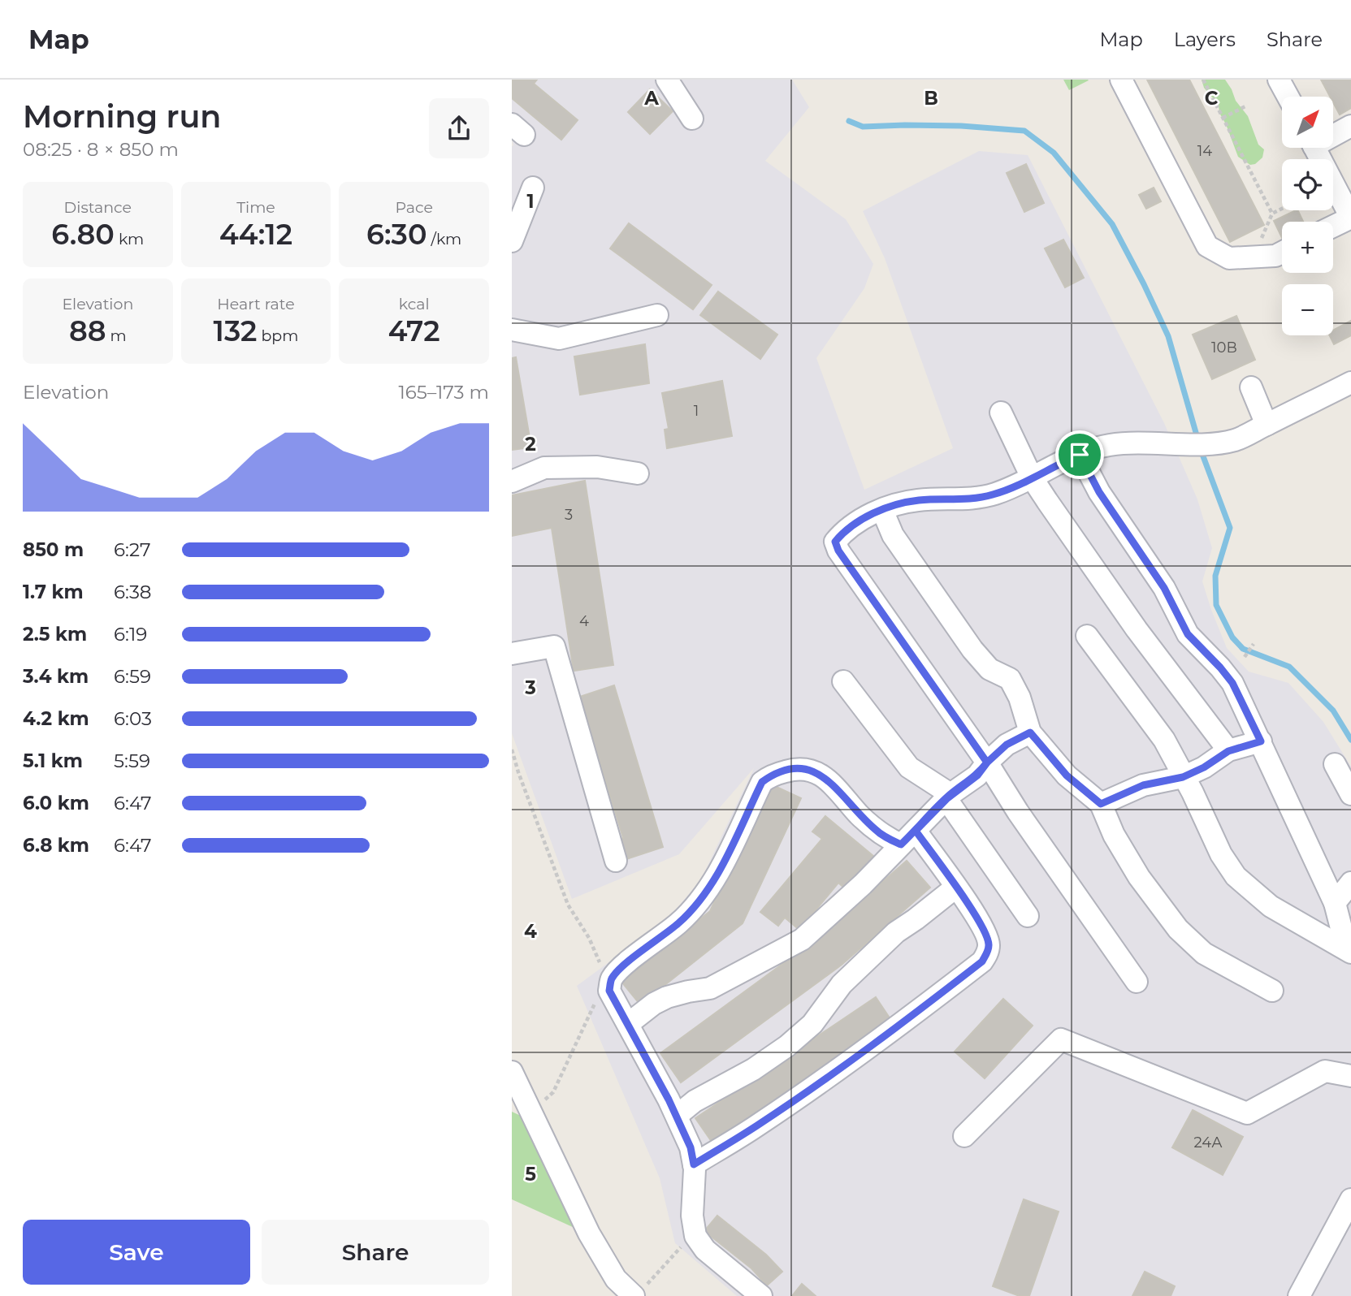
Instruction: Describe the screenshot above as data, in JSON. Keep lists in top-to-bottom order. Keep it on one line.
{"house_numbers":["14","10В","1","3","4","24А"],"north":"top right","page":{"header":"Map","nav":["Map","Layers","Share"],"heading":["Morning run","08:25 · 8 × 850 m"],"map_buttons":["+","−"],"stats":[["Distance","6.80 km"],["Time","44:12"],["Pace","6:30 /km"],["Elevation","88 m"],["Heart rate","132 bpm"],["kcal","472"]],"chart":["Elevation","165–173 m"],"list":[{"name":"850 m","note":"6:27"},{"name":"1.7 km","note":"6:38"},{"name":"2.5 km","note":"6:19"},{"name":"3.4 km","note":"6:59"},{"name":"4.2 km","note":"6:03"},{"name":"5.1 km","note":"5:59"},{"name":"6.0 km","note":"6:47"},{"name":"6.8 km","note":"6:47"}],"buttons":["Save","Share"]},"grid":{"columns":["A","B","C"],"rows":["1","2","3","4","5"]}}
